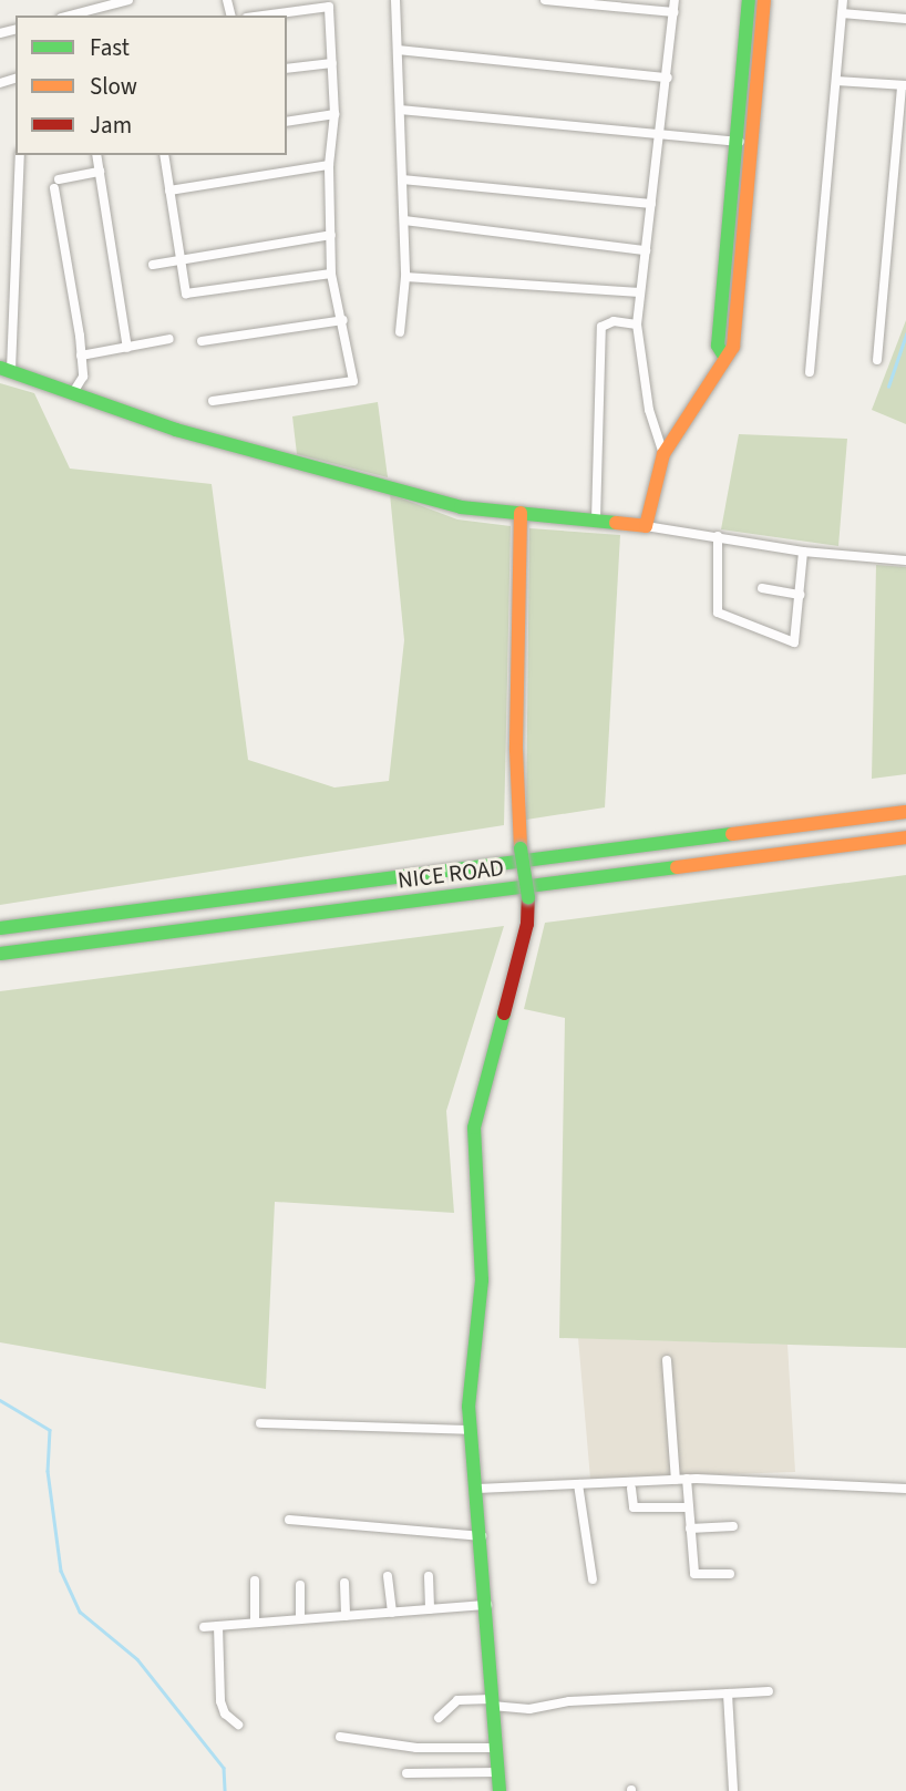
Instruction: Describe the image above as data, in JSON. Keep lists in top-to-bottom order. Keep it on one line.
{"streets":{"main road":["NICE ROAD"]},"legend":["Fast","Slow","Jam"]}
